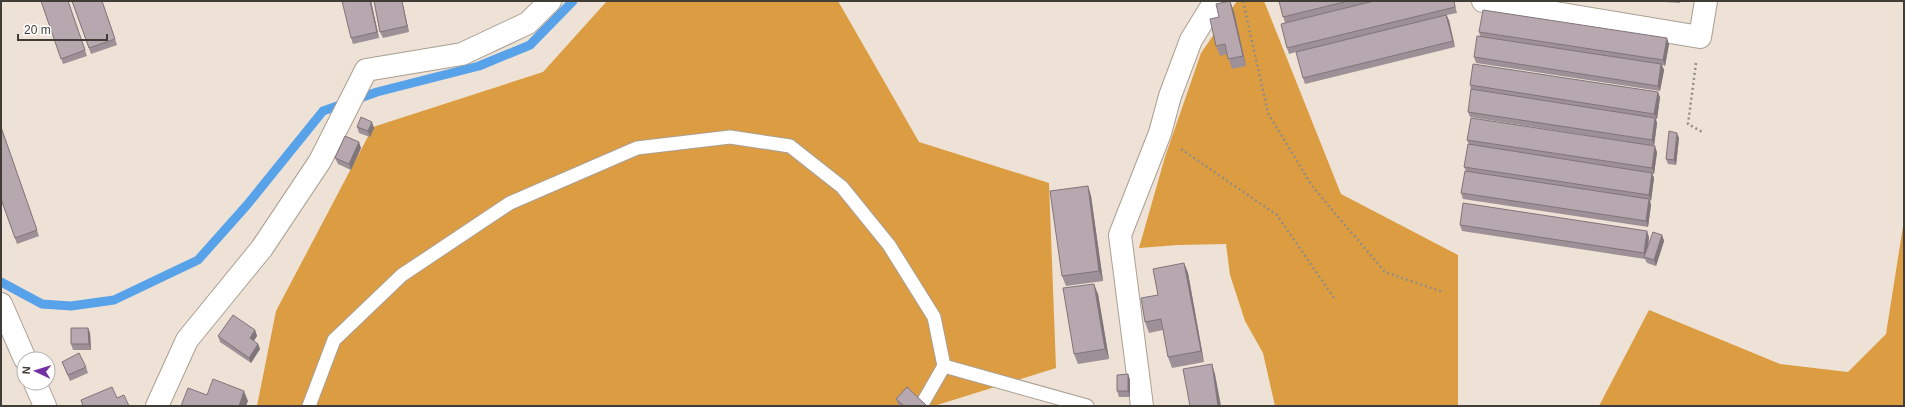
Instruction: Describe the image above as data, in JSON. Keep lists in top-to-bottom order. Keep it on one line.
{"scale_bar":"20 m","north":"left"}
